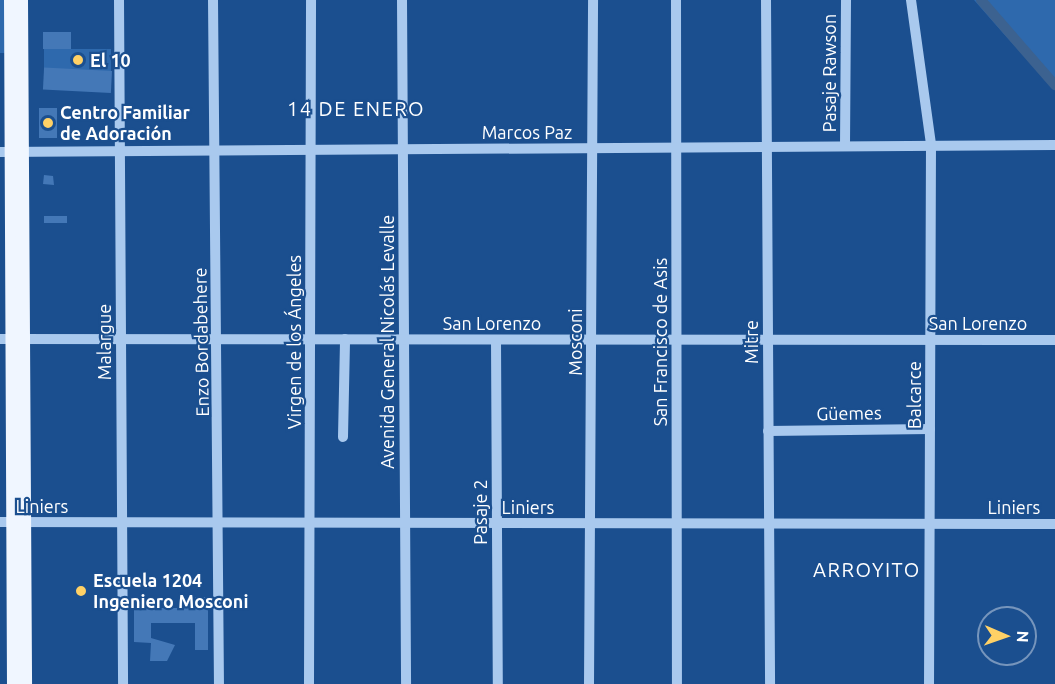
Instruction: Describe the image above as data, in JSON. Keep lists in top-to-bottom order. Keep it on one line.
{"streets":{"street":["Pasaje Rawson","Marcos Paz","San Lorenzo","Malargue","Enzo Bordabehere","Virgen de los Ángeles","Avenida General Nicolás Levalle","Mosconi","San Francisco de Asis","Mitre","Balcarce","Güemes","Liniers","Pasaje 2"]},"crossings":[["Pasaje Rawson","Marcos Paz"],["Marcos Paz","Malargue"],["Marcos Paz","Enzo Bordabehere"],["Marcos Paz","Virgen de los Ángeles"],["Marcos Paz","Avenida General Nicolás Levalle"],["Marcos Paz","Mosconi"],["Marcos Paz","San Francisco de Asis"],["Marcos Paz","Mitre"],["Marcos Paz","Balcarce"],["San Lorenzo","Malargue"],["San Lorenzo","Enzo Bordabehere"],["San Lorenzo","Virgen de los Ángeles"],["San Lorenzo","Avenida General Nicolás Levalle"],["San Lorenzo","Mosconi"],["San Lorenzo","San Francisco de Asis"],["San Lorenzo","Mitre"],["San Lorenzo","Balcarce"],["San Lorenzo","Pasaje 2"],["Malargue","Liniers"],["Enzo Bordabehere","Liniers"],["Virgen de los Ángeles","Liniers"],["Avenida General Nicolás Levalle","Liniers"],["Mosconi","Liniers"],["San Francisco de Asis","Liniers"],["Mitre","Güemes"],["Mitre","Liniers"],["Balcarce","Güemes"],["Balcarce","Liniers"],["Liniers","Pasaje 2"]],"districts":["14 DE ENERO","ARROYITO"],"places":["El 10","Centro Familiar de Adoración","Escuela 1204 Ingeniero Mosconi"],"north":"right"}
